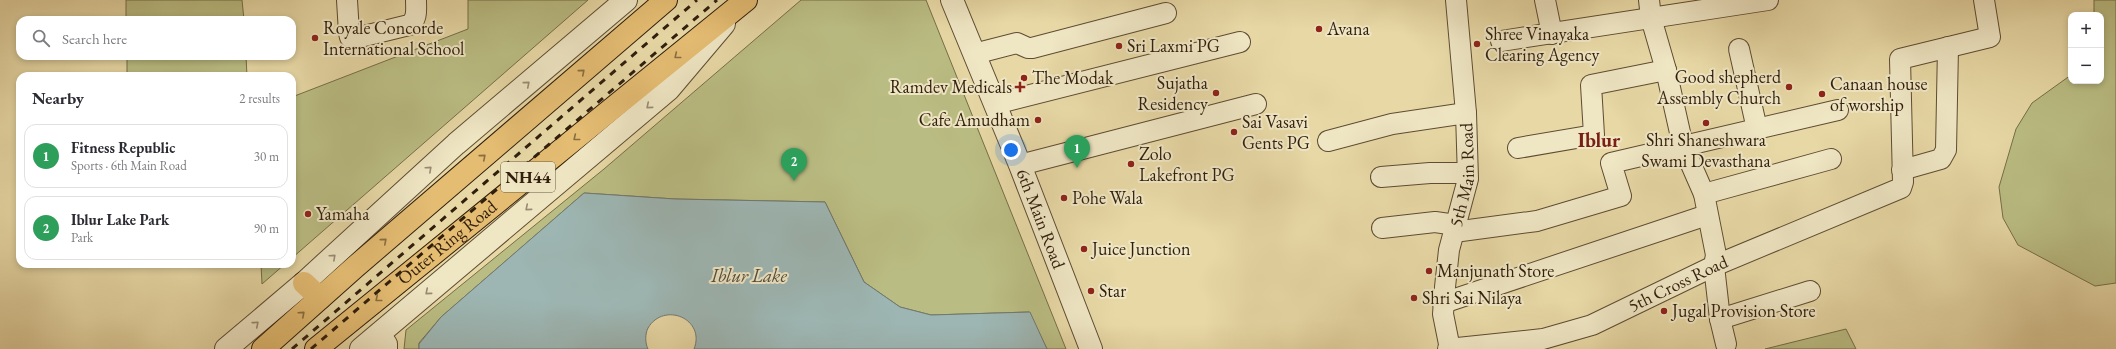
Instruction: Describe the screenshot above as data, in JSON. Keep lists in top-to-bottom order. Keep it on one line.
{"streets":{"highway":["NH44","Outer Ring Road"],"street":["5th Main Road","6th Main Road","5th Cross Road"]},"crossings":[["5th Main Road","5th Cross Road"]],"districts":["Iblur"],"water":["Iblur Lake"],"places":{"other":["Avana","Royale Concorde International School","Shree Vinayaka Clearing Agency","Sri Laxmi PG","The Modak","Good shepherd Assembly Church","Sujatha Residency","Canaan house of worship","Cafe Amudham","Shri Shaneshwara Swami Devasthana","Sai Vasavi Gents PG","Zolo Lakefront PG","Pohe Wala","Yamaha","Juice Junction","Manjunath Store","Star","Shri Sai Nilaya","Jugal Provision Store"],"health":["Ramdev Medicals"]},"page":{"map_buttons":["+","−"],"search":"Search here","heading":["Nearby","2 results"],"list":[{"mark":"1","name":"Fitness Republic","note":"Sports · 6th Main Road","value":"30 m"},{"mark":"2","name":"Iblur Lake Park","note":"Park","value":"90 m"}],"pins":["1","2"]}}
